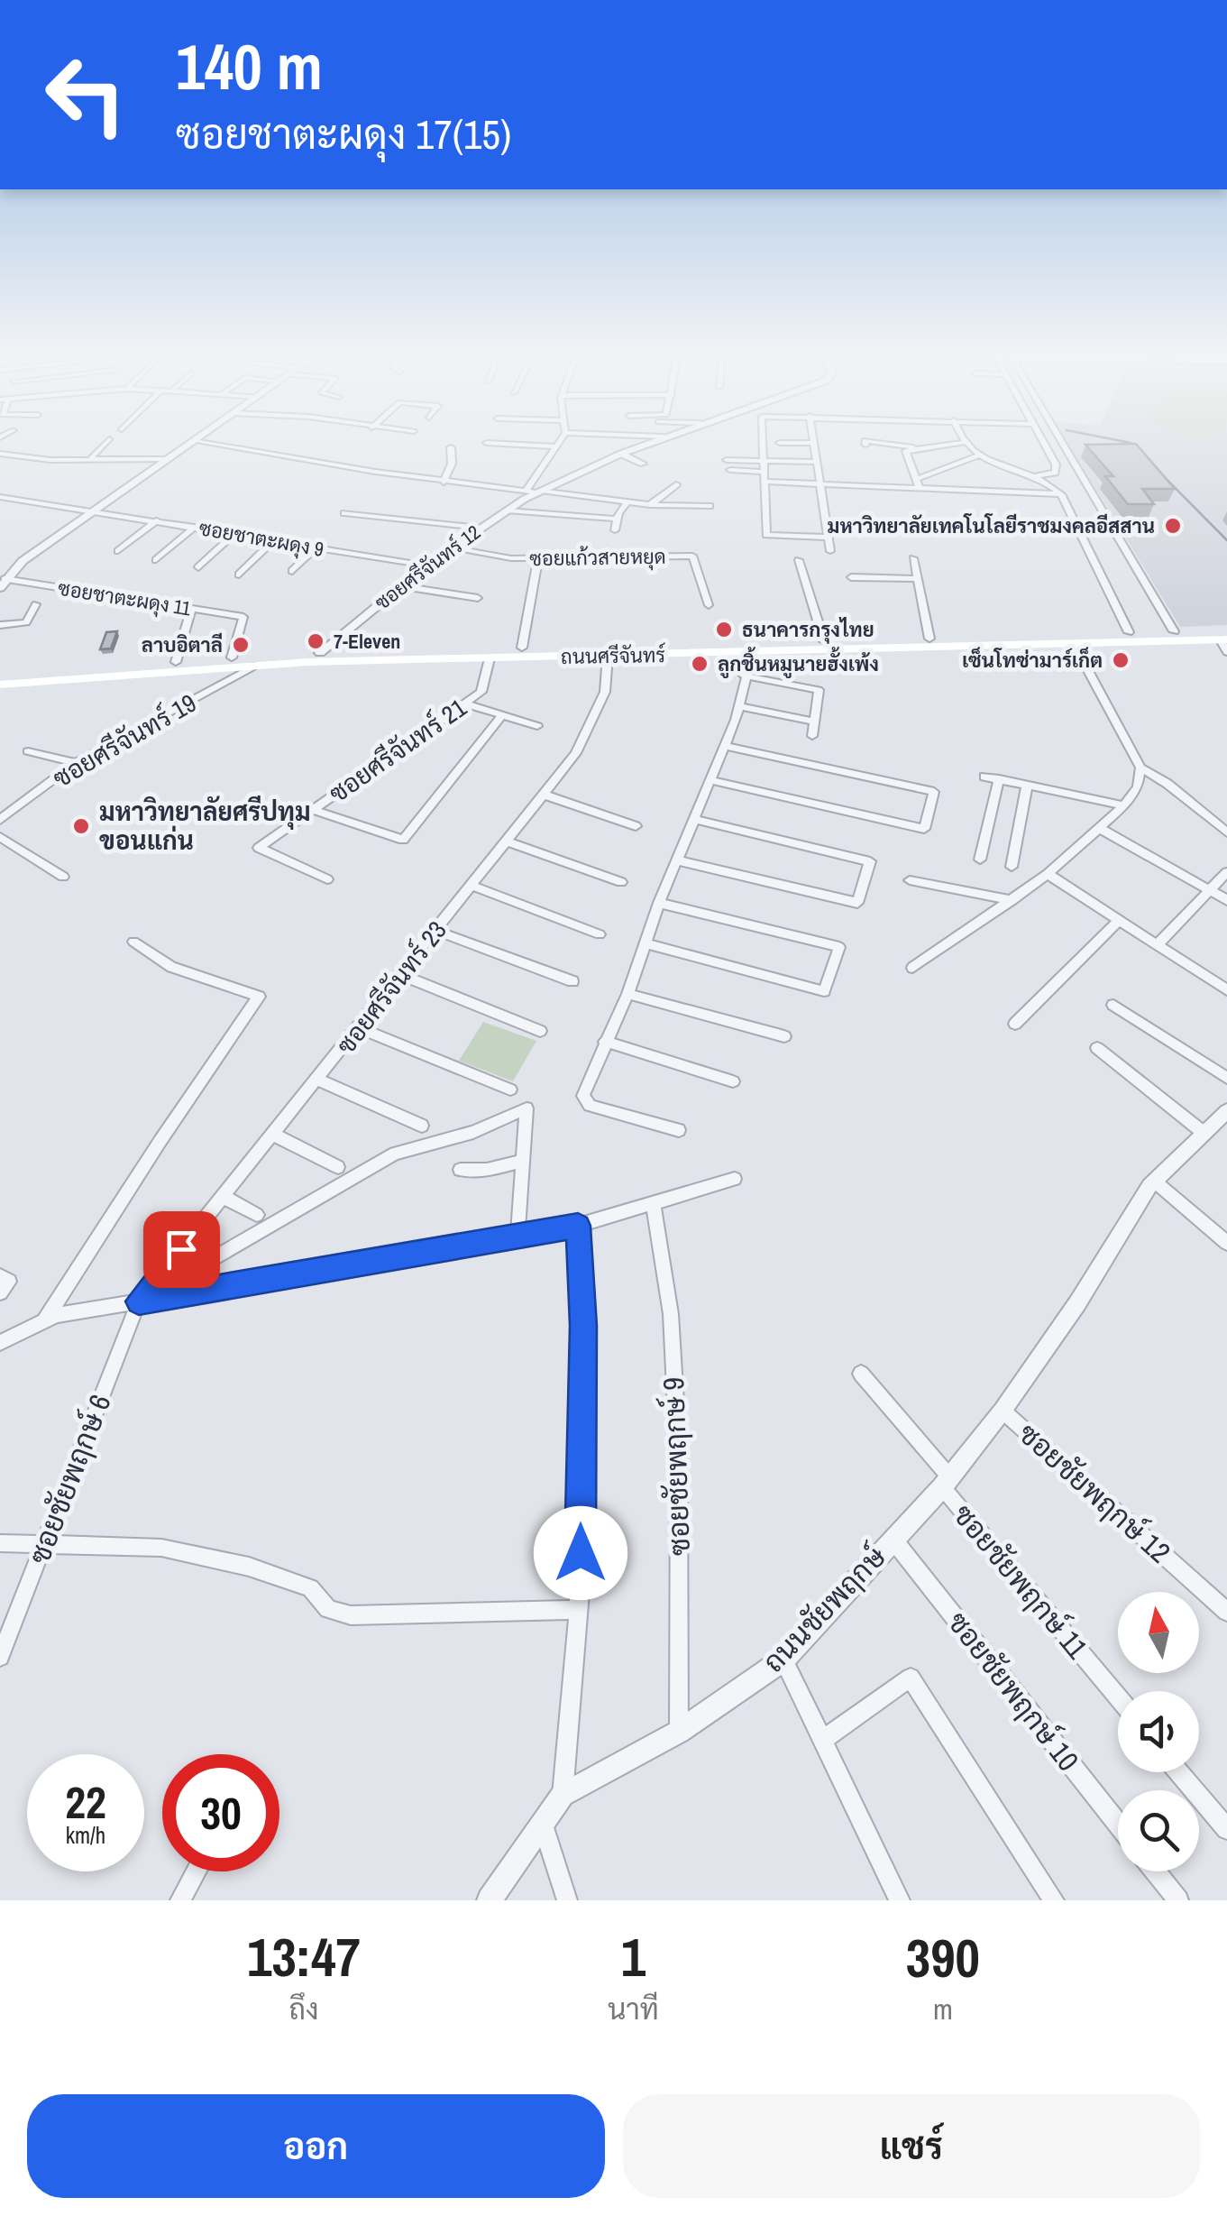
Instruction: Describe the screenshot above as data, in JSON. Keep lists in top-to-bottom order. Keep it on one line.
{"streets":{"main road":["ถนนศรีจันทร์"],"street":["ซอยชาตะผดุง 9","ซอยแก้วสายหยุด","ซอยศรีจันทร์ 12","ซอยชาตะผดุง 11","ซอยศรีจันทร์ 19","ซอยศรีจันทร์ 21","ซอยศรีจันทร์ 23","ซอยชัยพฤกษ์ 9","ซอยชัยพฤกษ์ 6","ซอยชัยพฤกษ์ 12","ซอยชัยพฤกษ์ 11","ถนนชัยพฤกษ์","ซอยชัยพฤกษ์ 10"]},"crossings":[["ซอยชาตะผดุง 9","ซอยศรีจันทร์ 12"],["ซอยแก้วสายหยุด","ซอยศรีจันทร์ 12"],["ซอยศรีจันทร์ 12","ถนนศรีจันทร์"],["ซอยชาตะผดุง 11","ถนนศรีจันทร์"],["ถนนศรีจันทร์","ซอยศรีจันทร์ 19"],["ถนนศรีจันทร์","ซอยศรีจันทร์ 21"],["ถนนศรีจันทร์","ซอยศรีจันทร์ 23"],["ซอยศรีจันทร์ 23","ซอยชัยพฤกษ์ 6"],["ซอยชัยพฤกษ์ 9","ถนนชัยพฤกษ์"],["ซอยชัยพฤกษ์ 12","ถนนชัยพฤกษ์"],["ซอยชัยพฤกษ์ 11","ถนนชัยพฤกษ์"],["ถนนชัยพฤกษ์","ซอยชัยพฤกษ์ 10"]],"places":["มหาวิทยาลัยเทคโนโลยีราชมงคลอีสสาน","ธนาคารกรุงไทย","7-Eleven","ลาบอิตาลี","เซ็นโทซ่ามาร์เก็ต","ลูกชิ้นหมูนายฮั้งเพ้ง","มหาวิทยาลัยศรีปทุม ขอนแก่น"],"north":"top","page":{"turn":["140 m","ซอยชาตะผดุง 17(15)"],"speed":"22 km/h","limit":"30","eta":["13:47","ถึง","1","นาที","390","m"],"buttons":["ออก","แชร์"]}}
